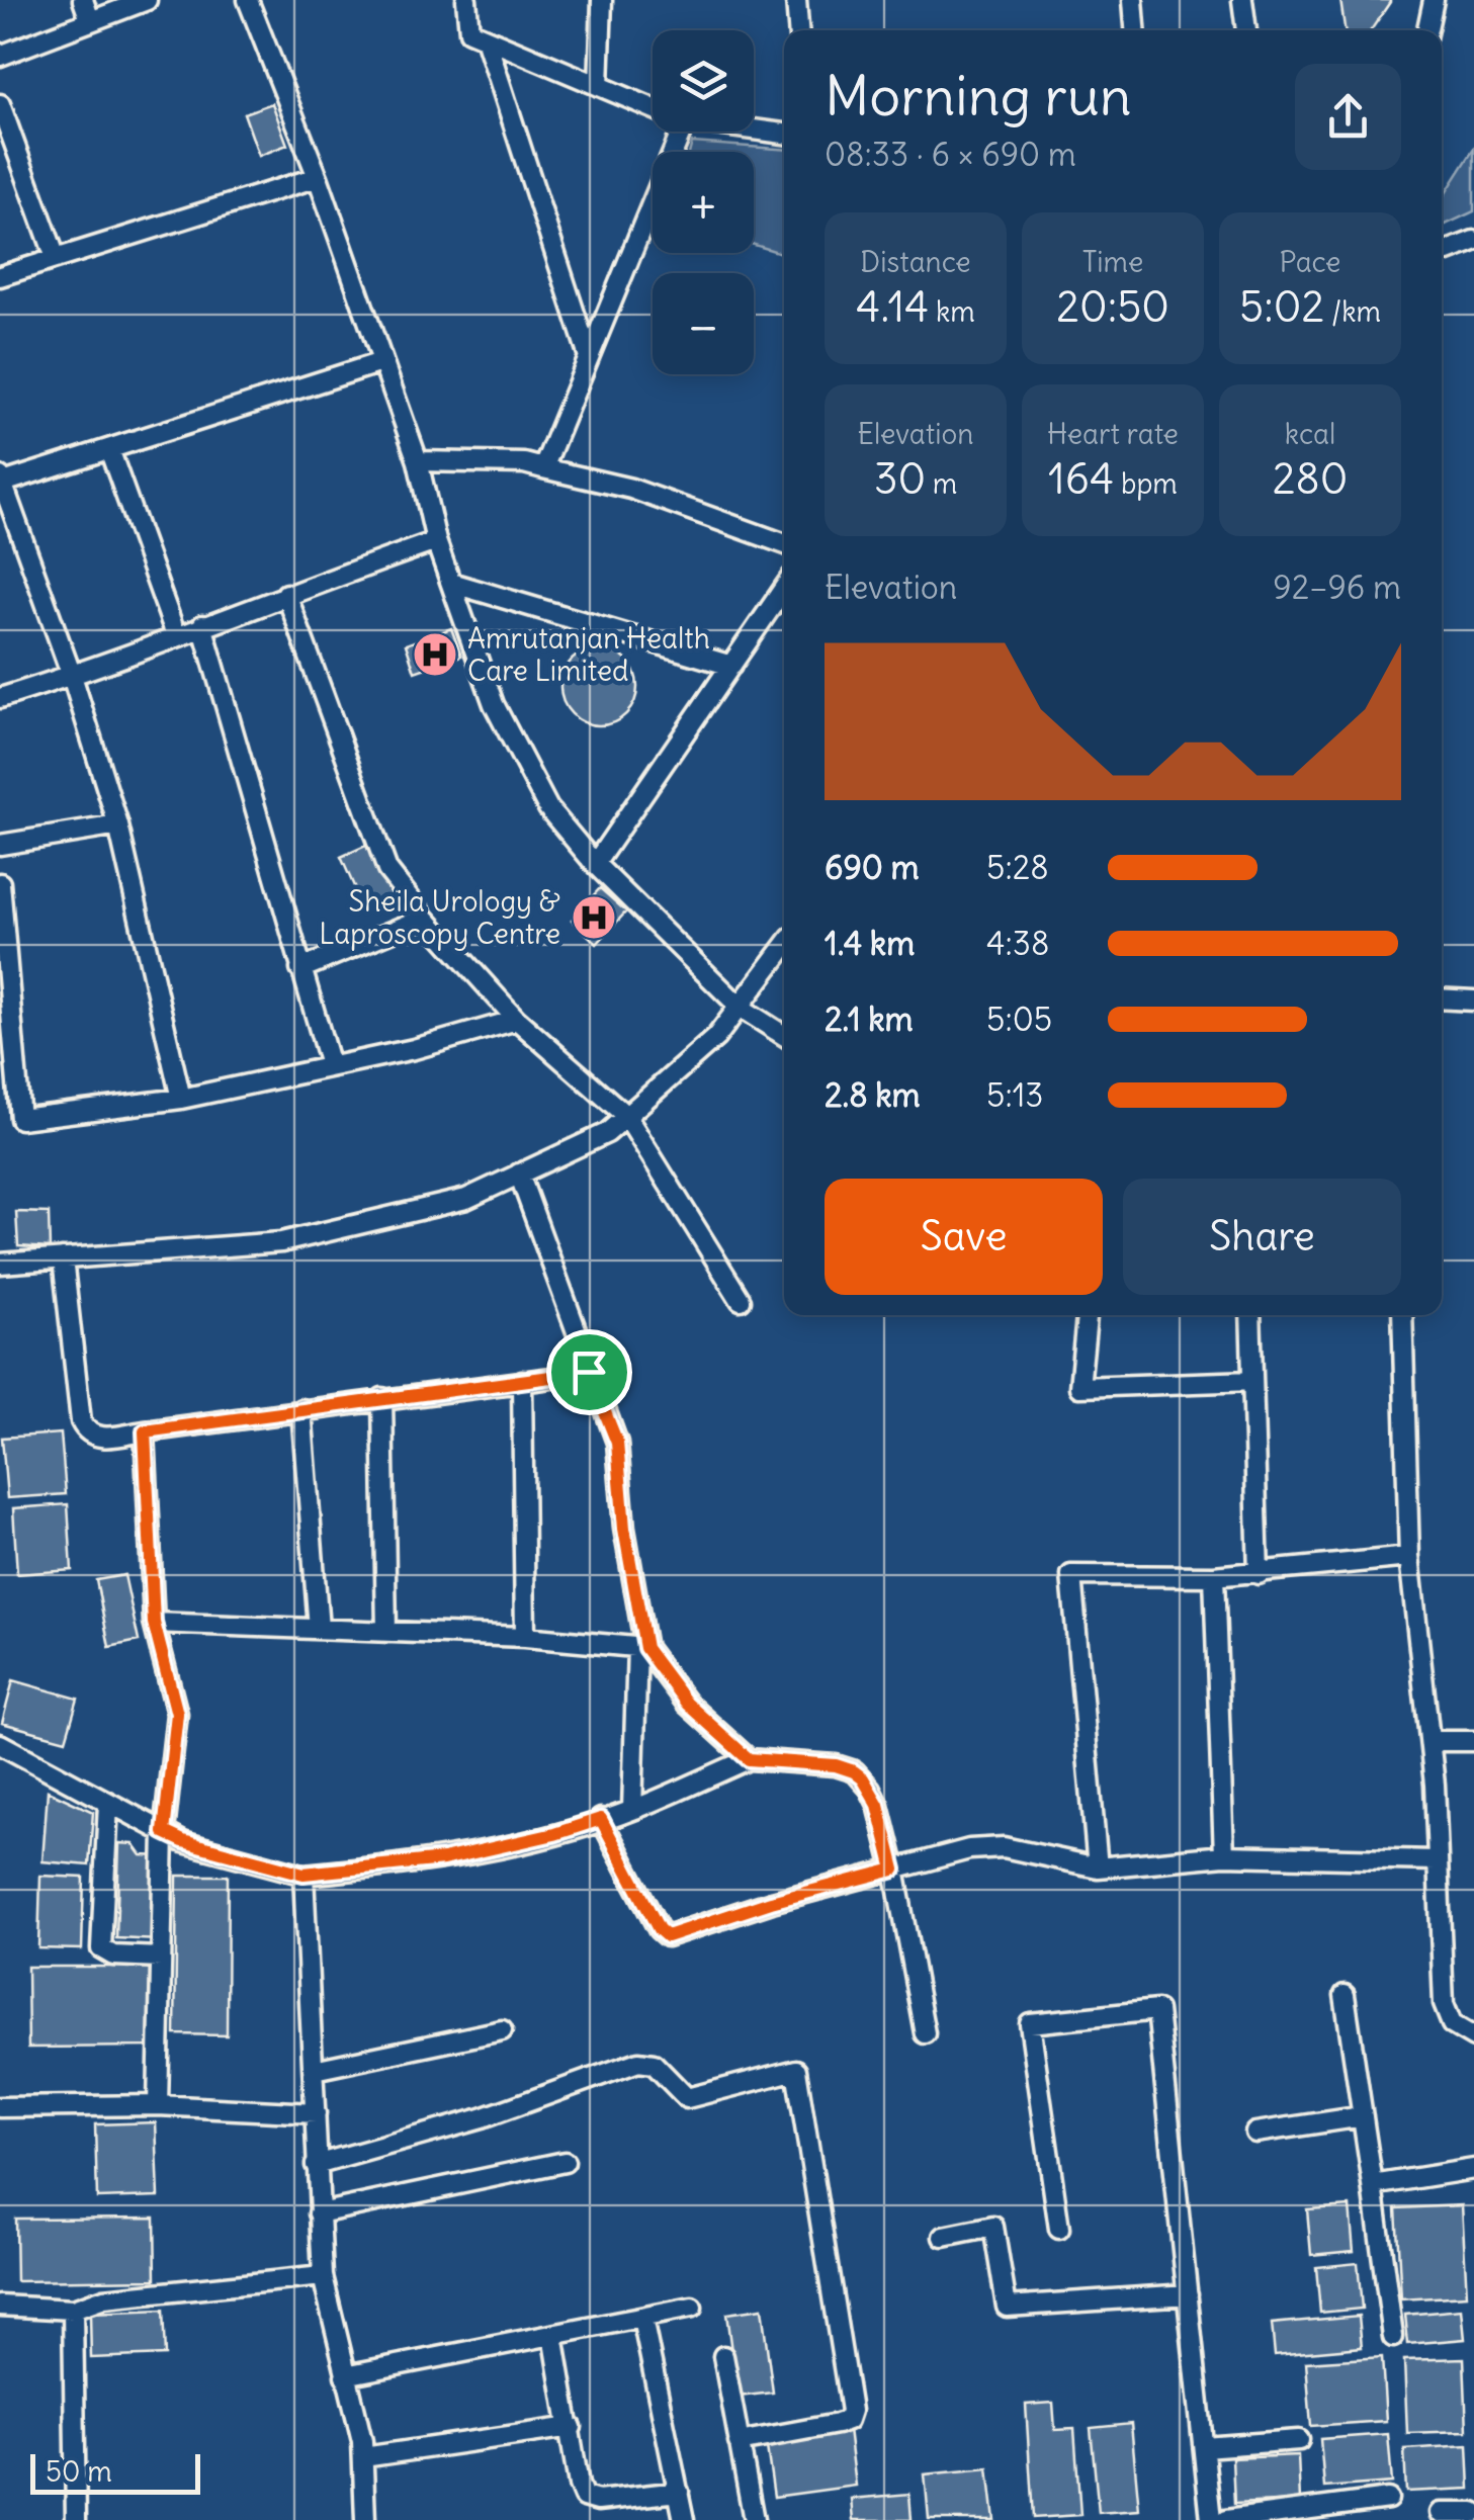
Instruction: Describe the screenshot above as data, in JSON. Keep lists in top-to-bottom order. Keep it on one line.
{"places":{"hospital":["Amrutanjan Health Care Limited","Sheila Urology & Laproscopy Centre"]},"scale_bar":"50 m","page":{"map_buttons":["+","−"],"heading":["Morning run","08:33 · 6 × 690 m"],"stats":[["Distance","4.14 km"],["Time","20:50"],["Pace","5:02 /km"],["Elevation","30 m"],["Heart rate","164 bpm"],["kcal","280"]],"chart":["Elevation","92–96 m"],"list":[{"name":"690 m","note":"5:28"},{"name":"1.4 km","note":"4:38"},{"name":"2.1 km","note":"5:05"},{"name":"2.8 km","note":"5:13"}],"buttons":["Save","Share"],"scale":"50 m"}}
